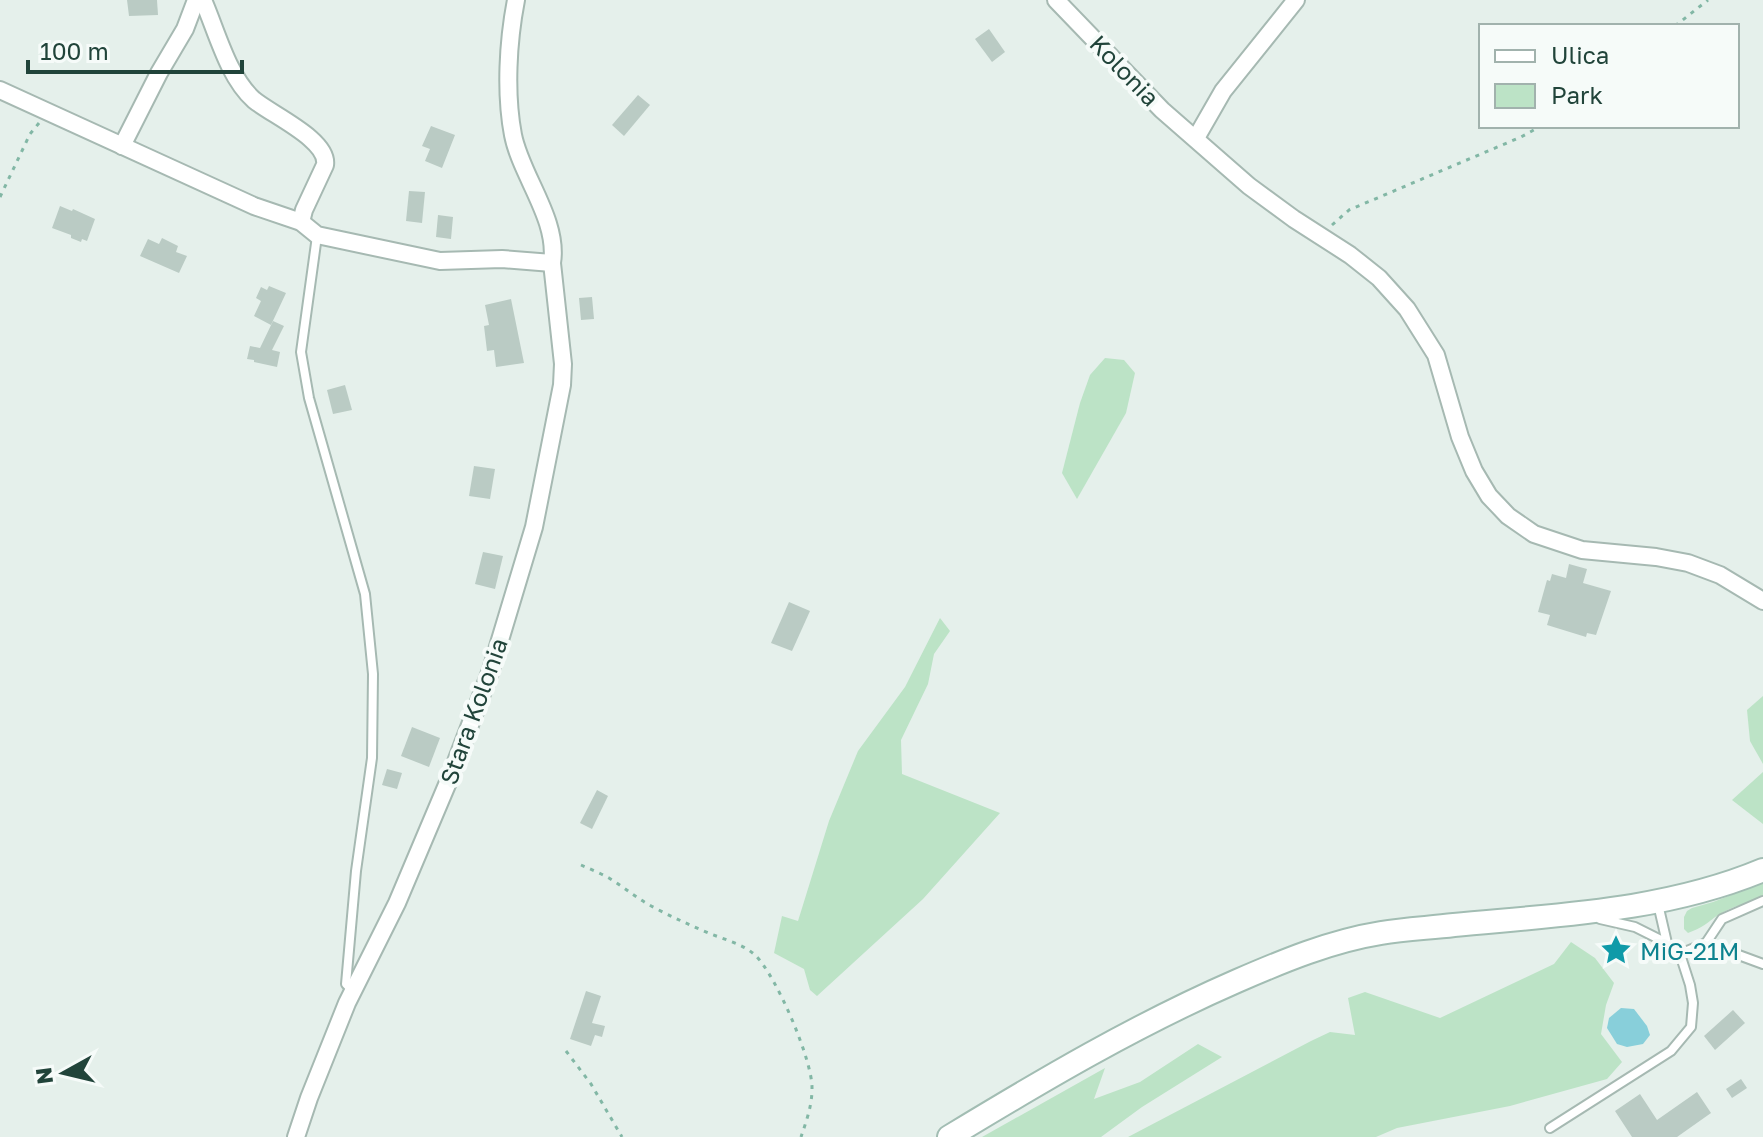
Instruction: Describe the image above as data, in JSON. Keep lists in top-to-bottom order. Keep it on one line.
{"streets":{"street":["Kolonia","Stara Kolonia"]},"places":{"place":["MiG-21M"]},"legend":["Ulica","Park"],"scale_bar":"100 m","north":"left"}
